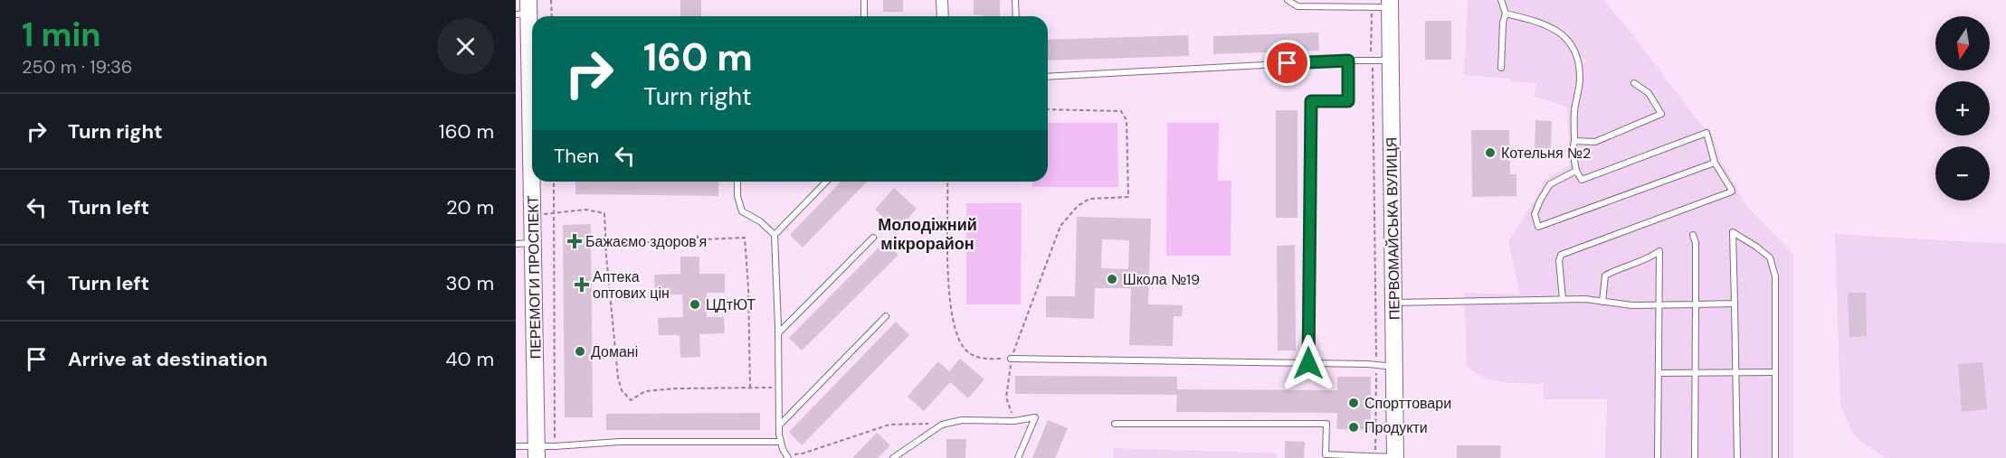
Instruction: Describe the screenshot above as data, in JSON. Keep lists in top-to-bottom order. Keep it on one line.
{"streets":{"main road":["ПЕРВОМАЙСЬКА ВУЛИЦЯ","ПЕРЕМОГИ ПРОСПЕКТ"]},"districts":["Молодіжний мікрорайон"],"places":{"other":["Котельня №2","Школа №19","ЦДтЮТ","Домані","Спорттовари","Продукти"],"health":["Бажаємо здоров'я","Аптека оптових цін"]},"north":"bottom","page":{"heading":["1 min","250 m · 19:36"],"map_buttons":["+","−"],"turn":["160 m","Turn right"],"list":[{"name":"Turn right","value":"160 m"},{"name":"Turn left","value":"20 m"},{"name":"Turn left","value":"30 m"},{"name":"Arrive at destination","value":"40 m"}],"then":"Then"}}
